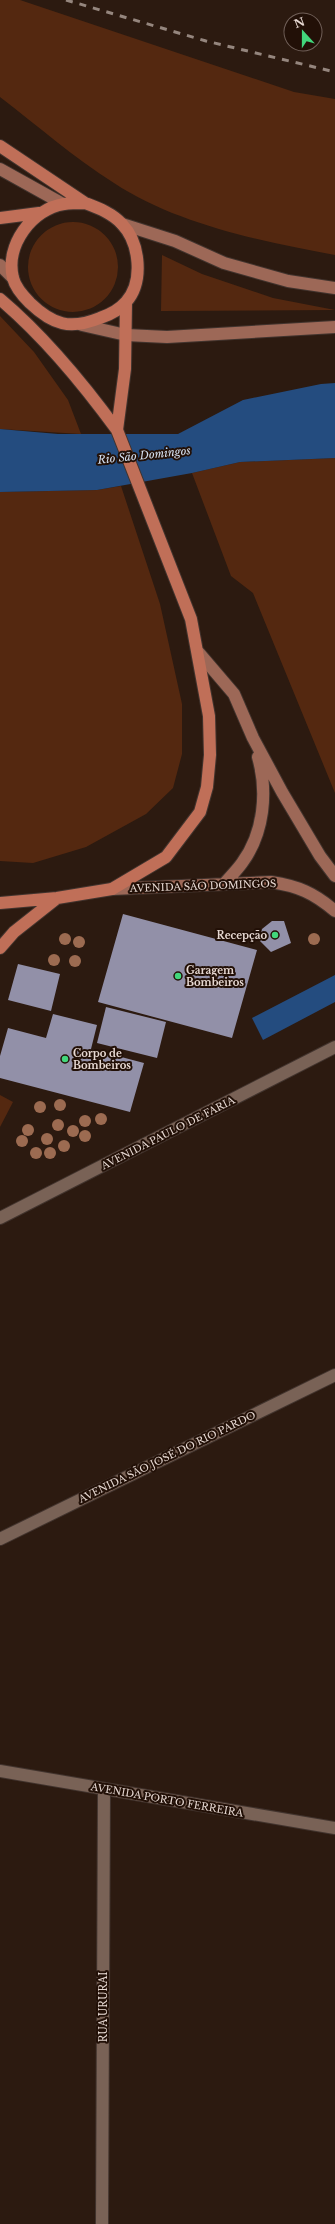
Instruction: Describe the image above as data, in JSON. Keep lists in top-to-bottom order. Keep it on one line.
{"streets":{"street":["AVENIDA SÃO DOMINGOS","AVENIDA PAULO DE FARIA","AVENIDA SÃO JOSÉ DO RIO PARDO","AVENIDA PORTO FERREIRA","RUA URURAI"]},"crossings":[["AVENIDA PORTO FERREIRA","RUA URURAI"]],"water":["Rio São Domingos"],"places":["Recepção","Garagem Bombeiros","Corpo de Bombeiros"],"north":"top"}
